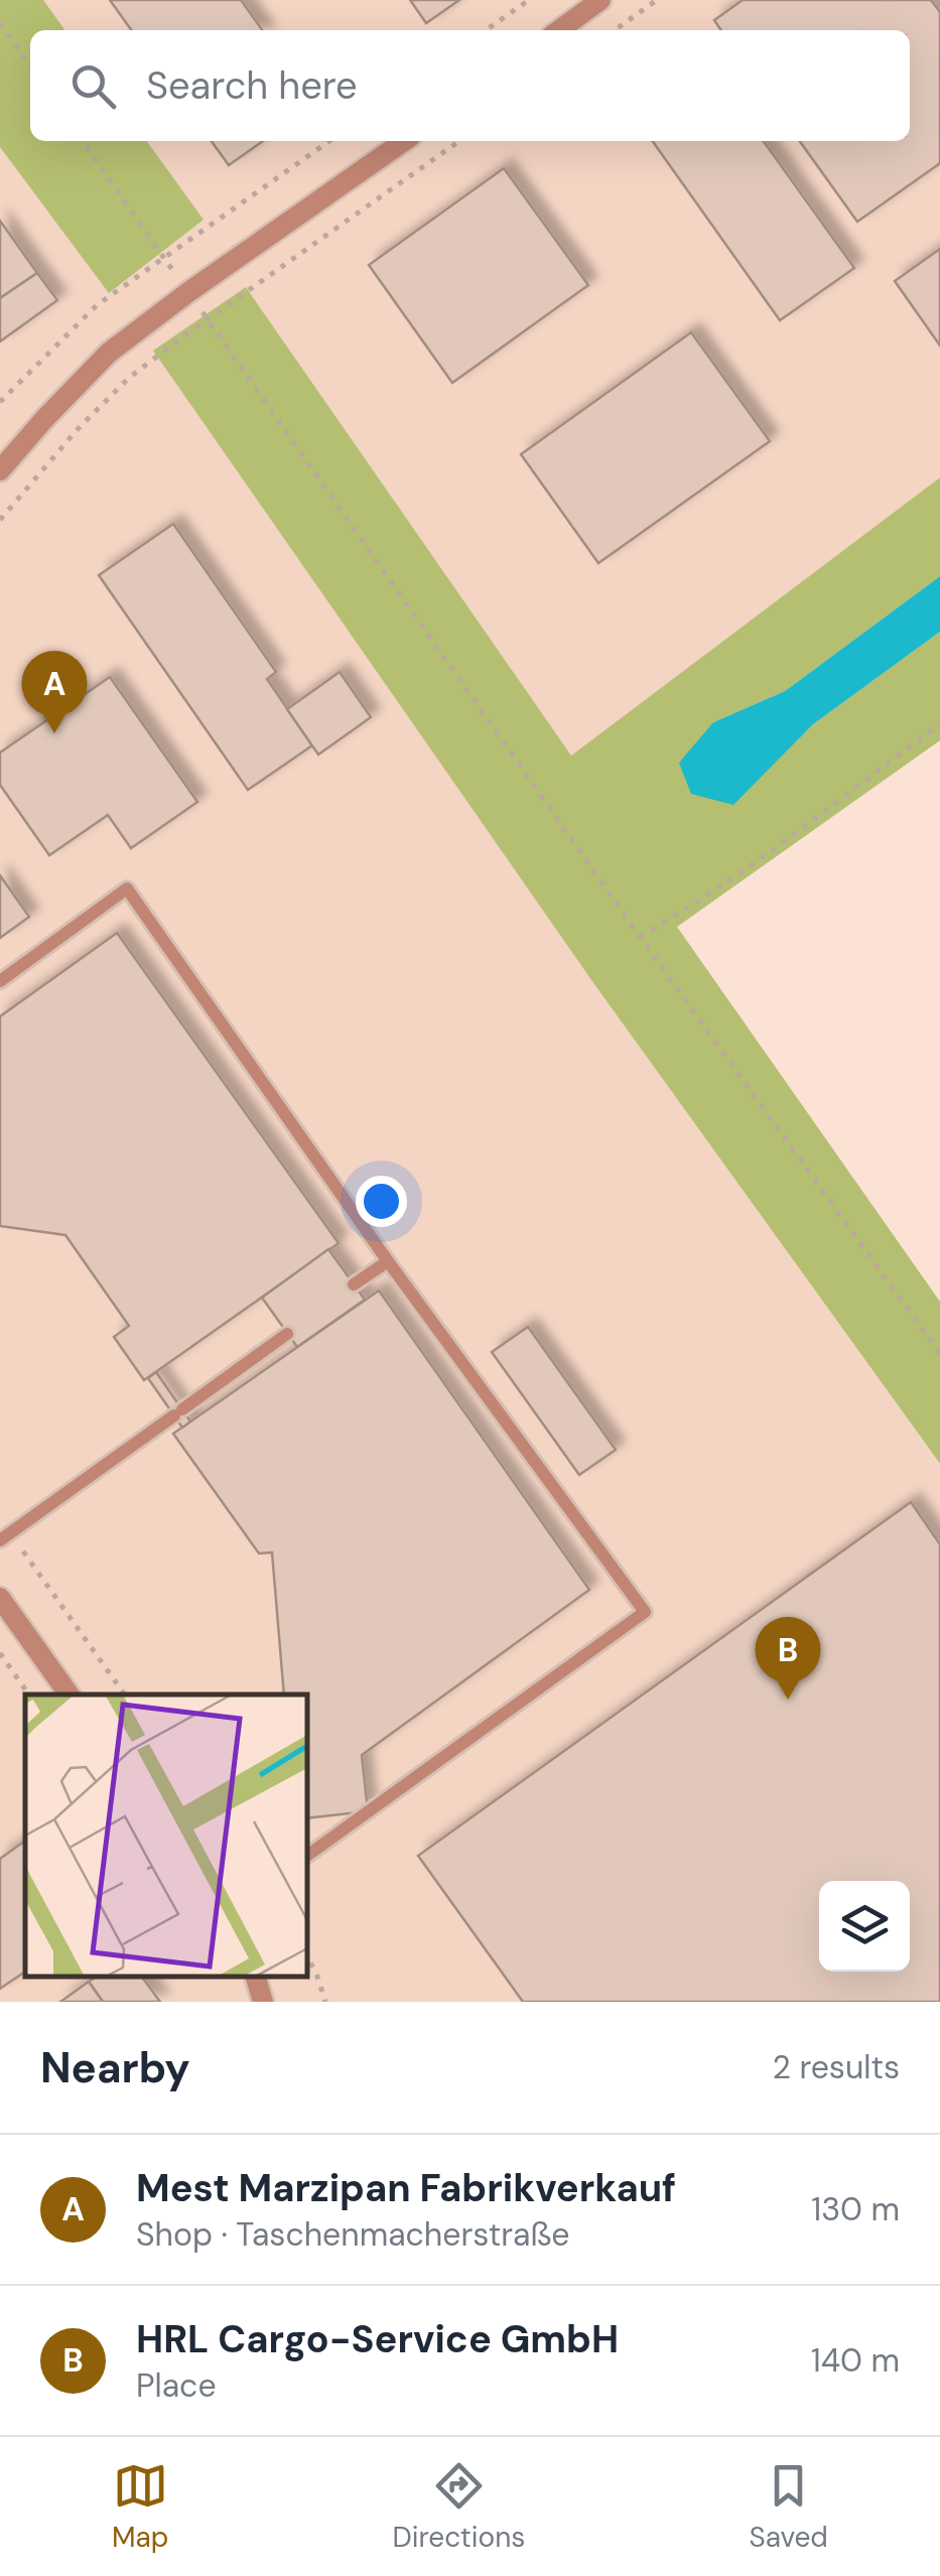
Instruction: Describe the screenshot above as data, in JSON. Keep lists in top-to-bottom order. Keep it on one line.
{"page":{"search":"Search here","pins":["A","B"],"heading":["Nearby","2 results"],"list":[{"mark":"A","name":"Mest Marzipan Fabrikverkauf","note":"Shop · Taschenmacherstraße","value":"130 m"},{"mark":"B","name":"HRL Cargo-Service GmbH","note":"Place","value":"140 m"}],"nav":["Map","Directions","Saved"]}}
